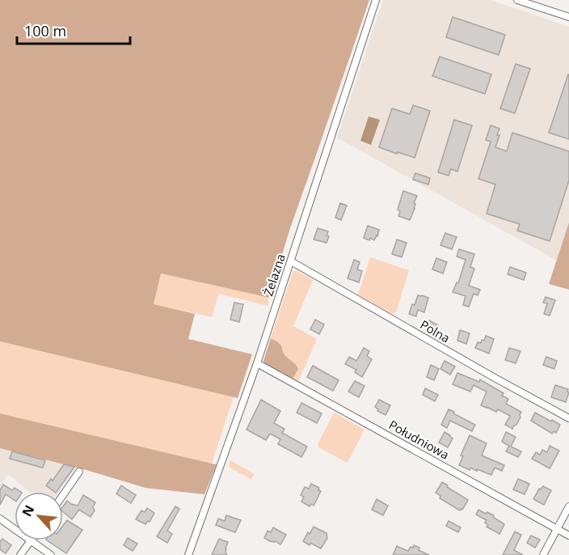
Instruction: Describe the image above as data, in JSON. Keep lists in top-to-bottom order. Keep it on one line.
{"streets":{"street":["Żelazna","Polna","Południowa"]},"crossings":[["Żelazna","Polna"],["Żelazna","Południowa"]],"scale_bar":"100 m","north":"top left"}
